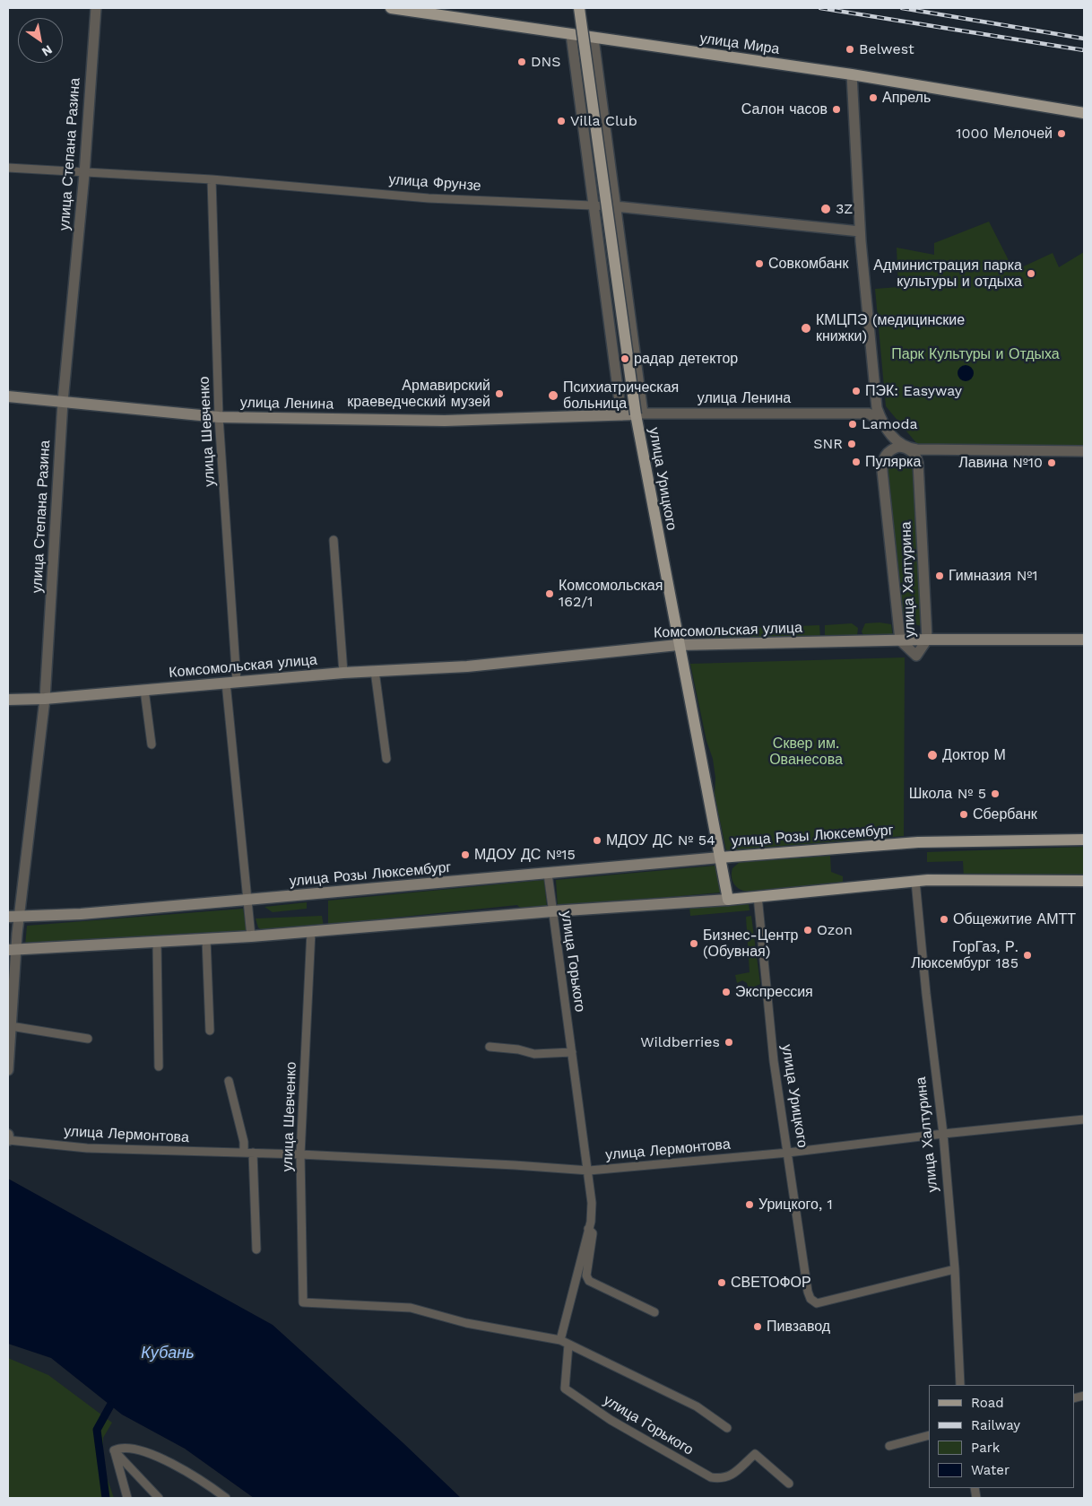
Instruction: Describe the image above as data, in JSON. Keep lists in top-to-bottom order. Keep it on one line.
{"streets":{"main road":["улица Мира","улица Ленина","улица Урицкого","Комсомольская улица","улица Розы Люксембург"],"street":["улица Степана Разина","улица Фрунзе","улица Шевченко","улица Халтурина","улица Горького","улица Лермонтова"]},"crossings":[["улица Мира","улица Урицкого"],["улица Мира","улица Халтурина"],["улица Степана Разина","улица Фрунзе"],["улица Степана Разина","улица Ленина"],["улица Степана Разина","Комсомольская улица"],["улица Степана Разина","улица Розы Люксембург"],["улица Фрунзе","улица Шевченко"],["улица Фрунзе","улица Урицкого"],["улица Фрунзе","улица Халтурина"],["улица Ленина","улица Шевченко"],["улица Ленина","улица Урицкого"],["улица Ленина","улица Халтурина"],["улица Шевченко","Комсомольская улица"],["улица Шевченко","улица Розы Люксембург"],["улица Шевченко","улица Горького"],["улица Шевченко","улица Лермонтова"],["улица Урицкого","улица Халтурина"],["улица Урицкого","Комсомольская улица"],["улица Урицкого","улица Розы Люксембург"],["улица Урицкого","улица Лермонтова"],["улица Халтурина","Комсомольская улица"],["улица Халтурина","улица Лермонтова"],["улица Розы Люксембург","улица Горького"],["улица Горького","улица Лермонтова"]],"water":["Кубань"],"parks":["Парк Культуры и Отдыха","Сквер им. Ованесова"],"places":["Belwest","DNS","Апрель","Салон часов","Villa Club","1000 Мелочей","3Z","Совкомбанк","Администрация парка культуры и отдыха","КМЦПЭ (медицинские книжки)","радар детектор","ПЭК: Easyway","Армавирский краеведческий музей","Психиатрическая больница","Lamoda","SNR","Пулярка","Лавина №10","Гимназия №1","Комсомольская 162/1","Доктор М","Школа № 5","Сбербанк","МДОУ ДС № 54","МДОУ ДС №15","Общежитие АМТТ","Ozon","Бизнес-Центр (Обувная)","ГорГаз, Р. Люксембург 185","Экспрессия","Wildberries","Урицкого, 1","СВЕТОФОР","Пивзавод"],"legend":["Road","Railway","Park","Water"],"north":"bottom right"}
